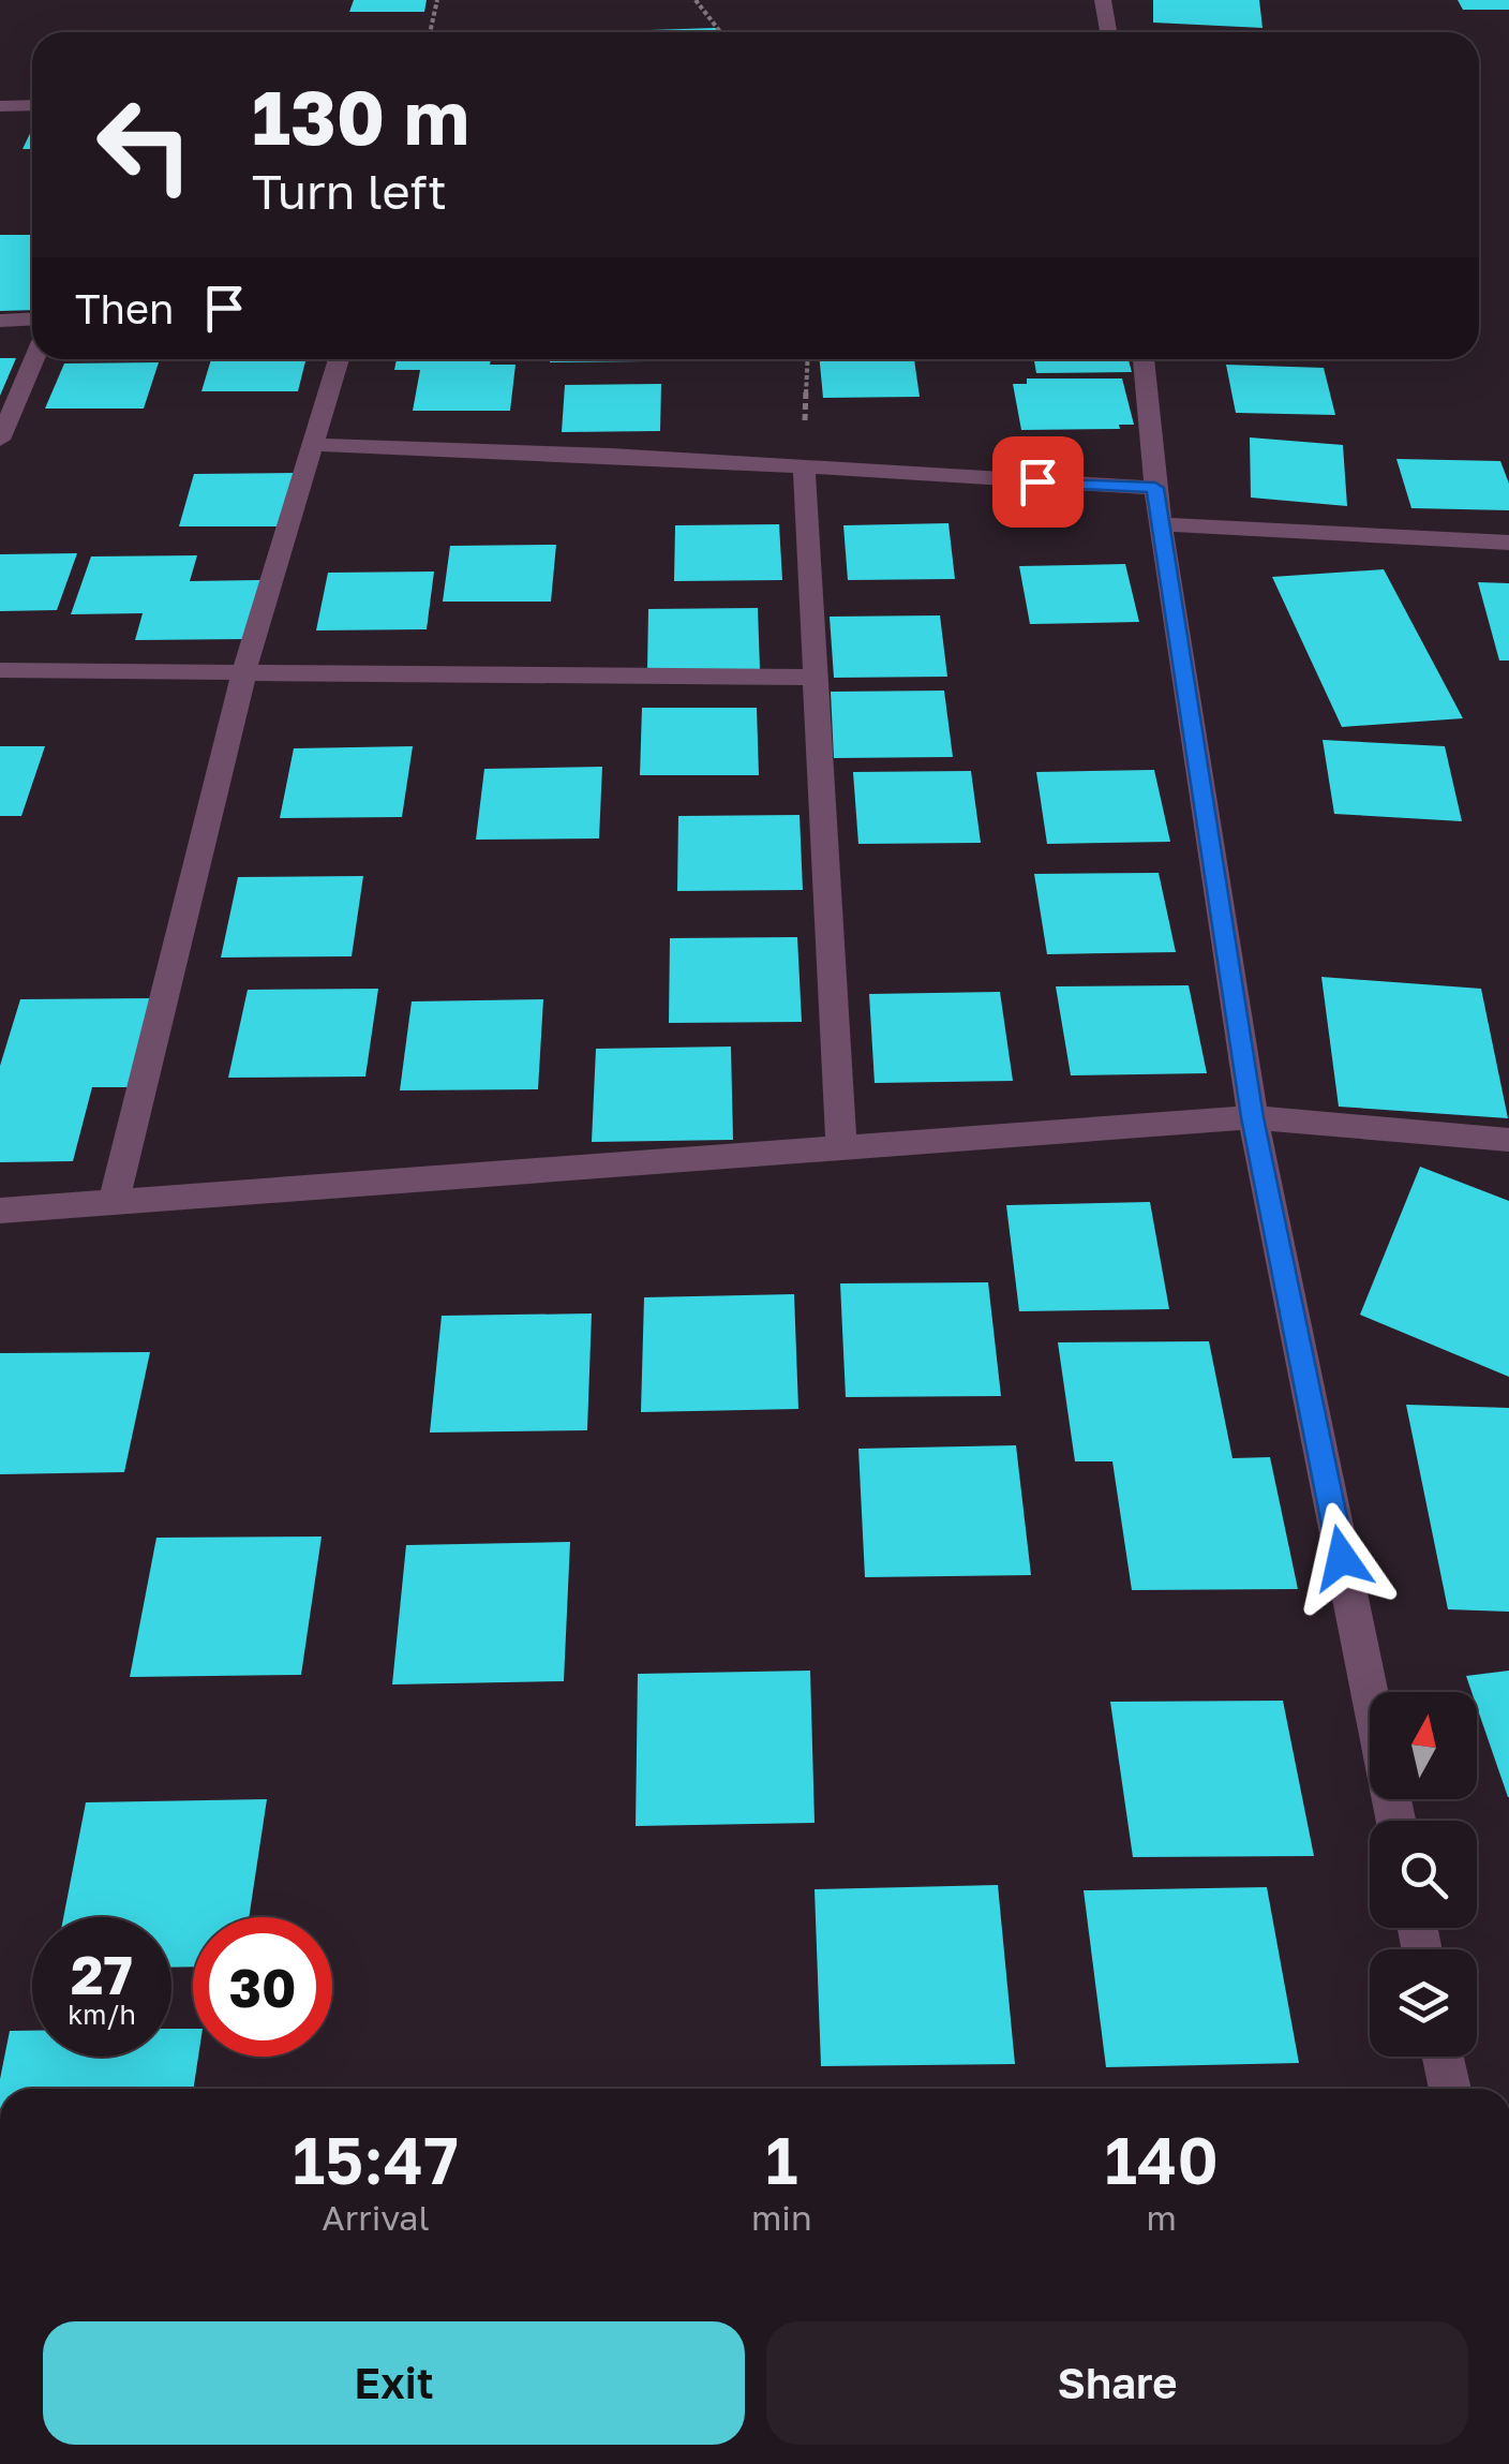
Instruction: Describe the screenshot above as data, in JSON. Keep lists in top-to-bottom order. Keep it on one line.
{"north":"top","page":{"turn":["130 m","Turn left"],"then":"Then","speed":"27 km/h","limit":"30","eta":["15:47","Arrival","1","min","140","m"],"buttons":["Exit","Share"]}}
